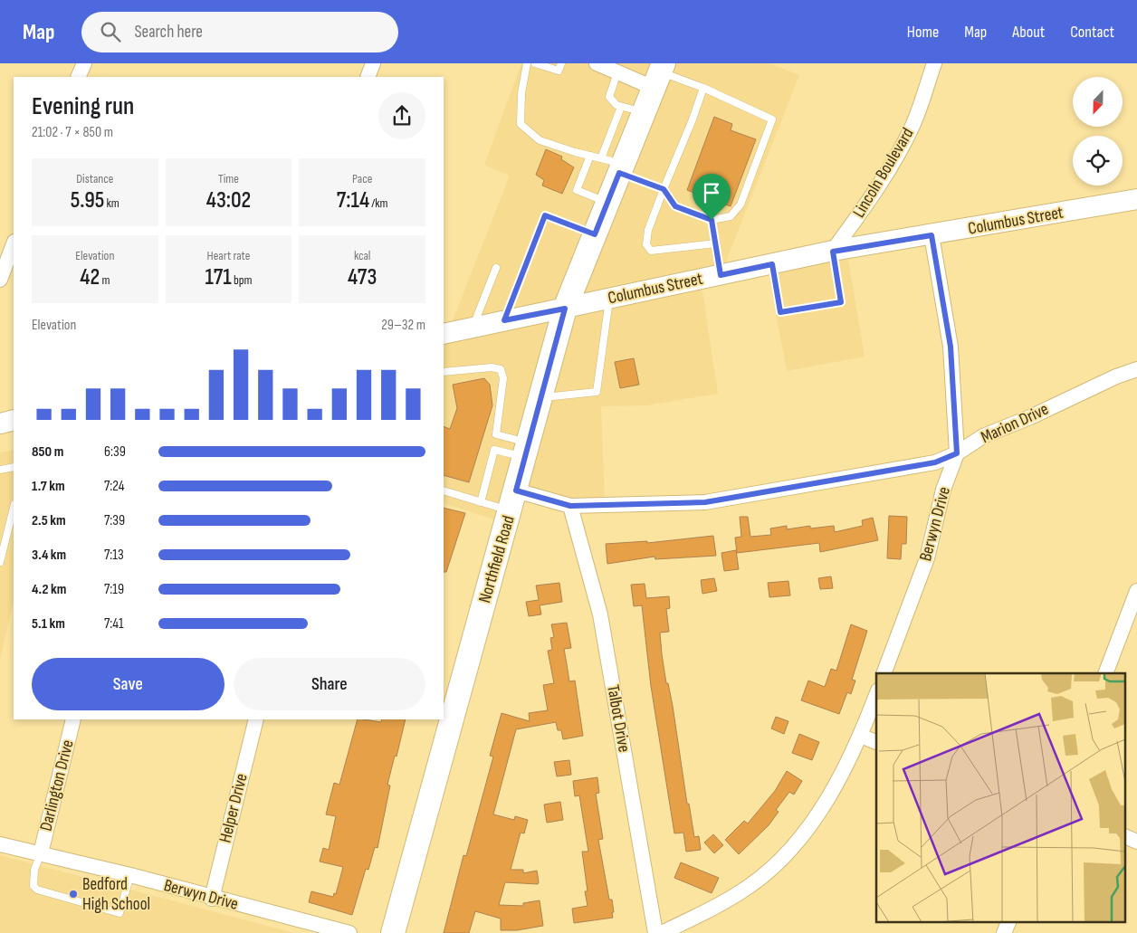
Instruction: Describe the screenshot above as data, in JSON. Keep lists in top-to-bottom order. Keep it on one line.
{"streets":{"main road":["Northfield Road"],"street":["Lincoln Boulevard","Columbus Street","Marion Drive","Berwyn Drive","Talbot Drive","Darlington Drive","Helper Drive"]},"crossings":[["Lincoln Boulevard","Columbus Street"],["Columbus Street","Berwyn Drive"],["Columbus Street","Northfield Road"],["Marion Drive","Berwyn Drive"],["Marion Drive","Northfield Road"],["Marion Drive","Talbot Drive"],["Berwyn Drive","Darlington Drive"],["Berwyn Drive","Helper Drive"]],"places":["Bedford High School"],"north":"bottom","page":{"header":"Map","search":"Search here","nav":["Home","Map","About","Contact"],"heading":["Evening run","21:02 · 7 × 850 m"],"stats":[["Distance","5.95 km"],["Time","43:02"],["Pace","7:14 /km"],["Elevation","42 m"],["Heart rate","171 bpm"],["kcal","473"]],"chart":["Elevation","29–32 m"],"list":[{"name":"850 m","note":"6:39"},{"name":"1.7 km","note":"7:24"},{"name":"2.5 km","note":"7:39"},{"name":"3.4 km","note":"7:13"},{"name":"4.2 km","note":"7:19"},{"name":"5.1 km","note":"7:41"}],"buttons":["Save","Share"]}}
